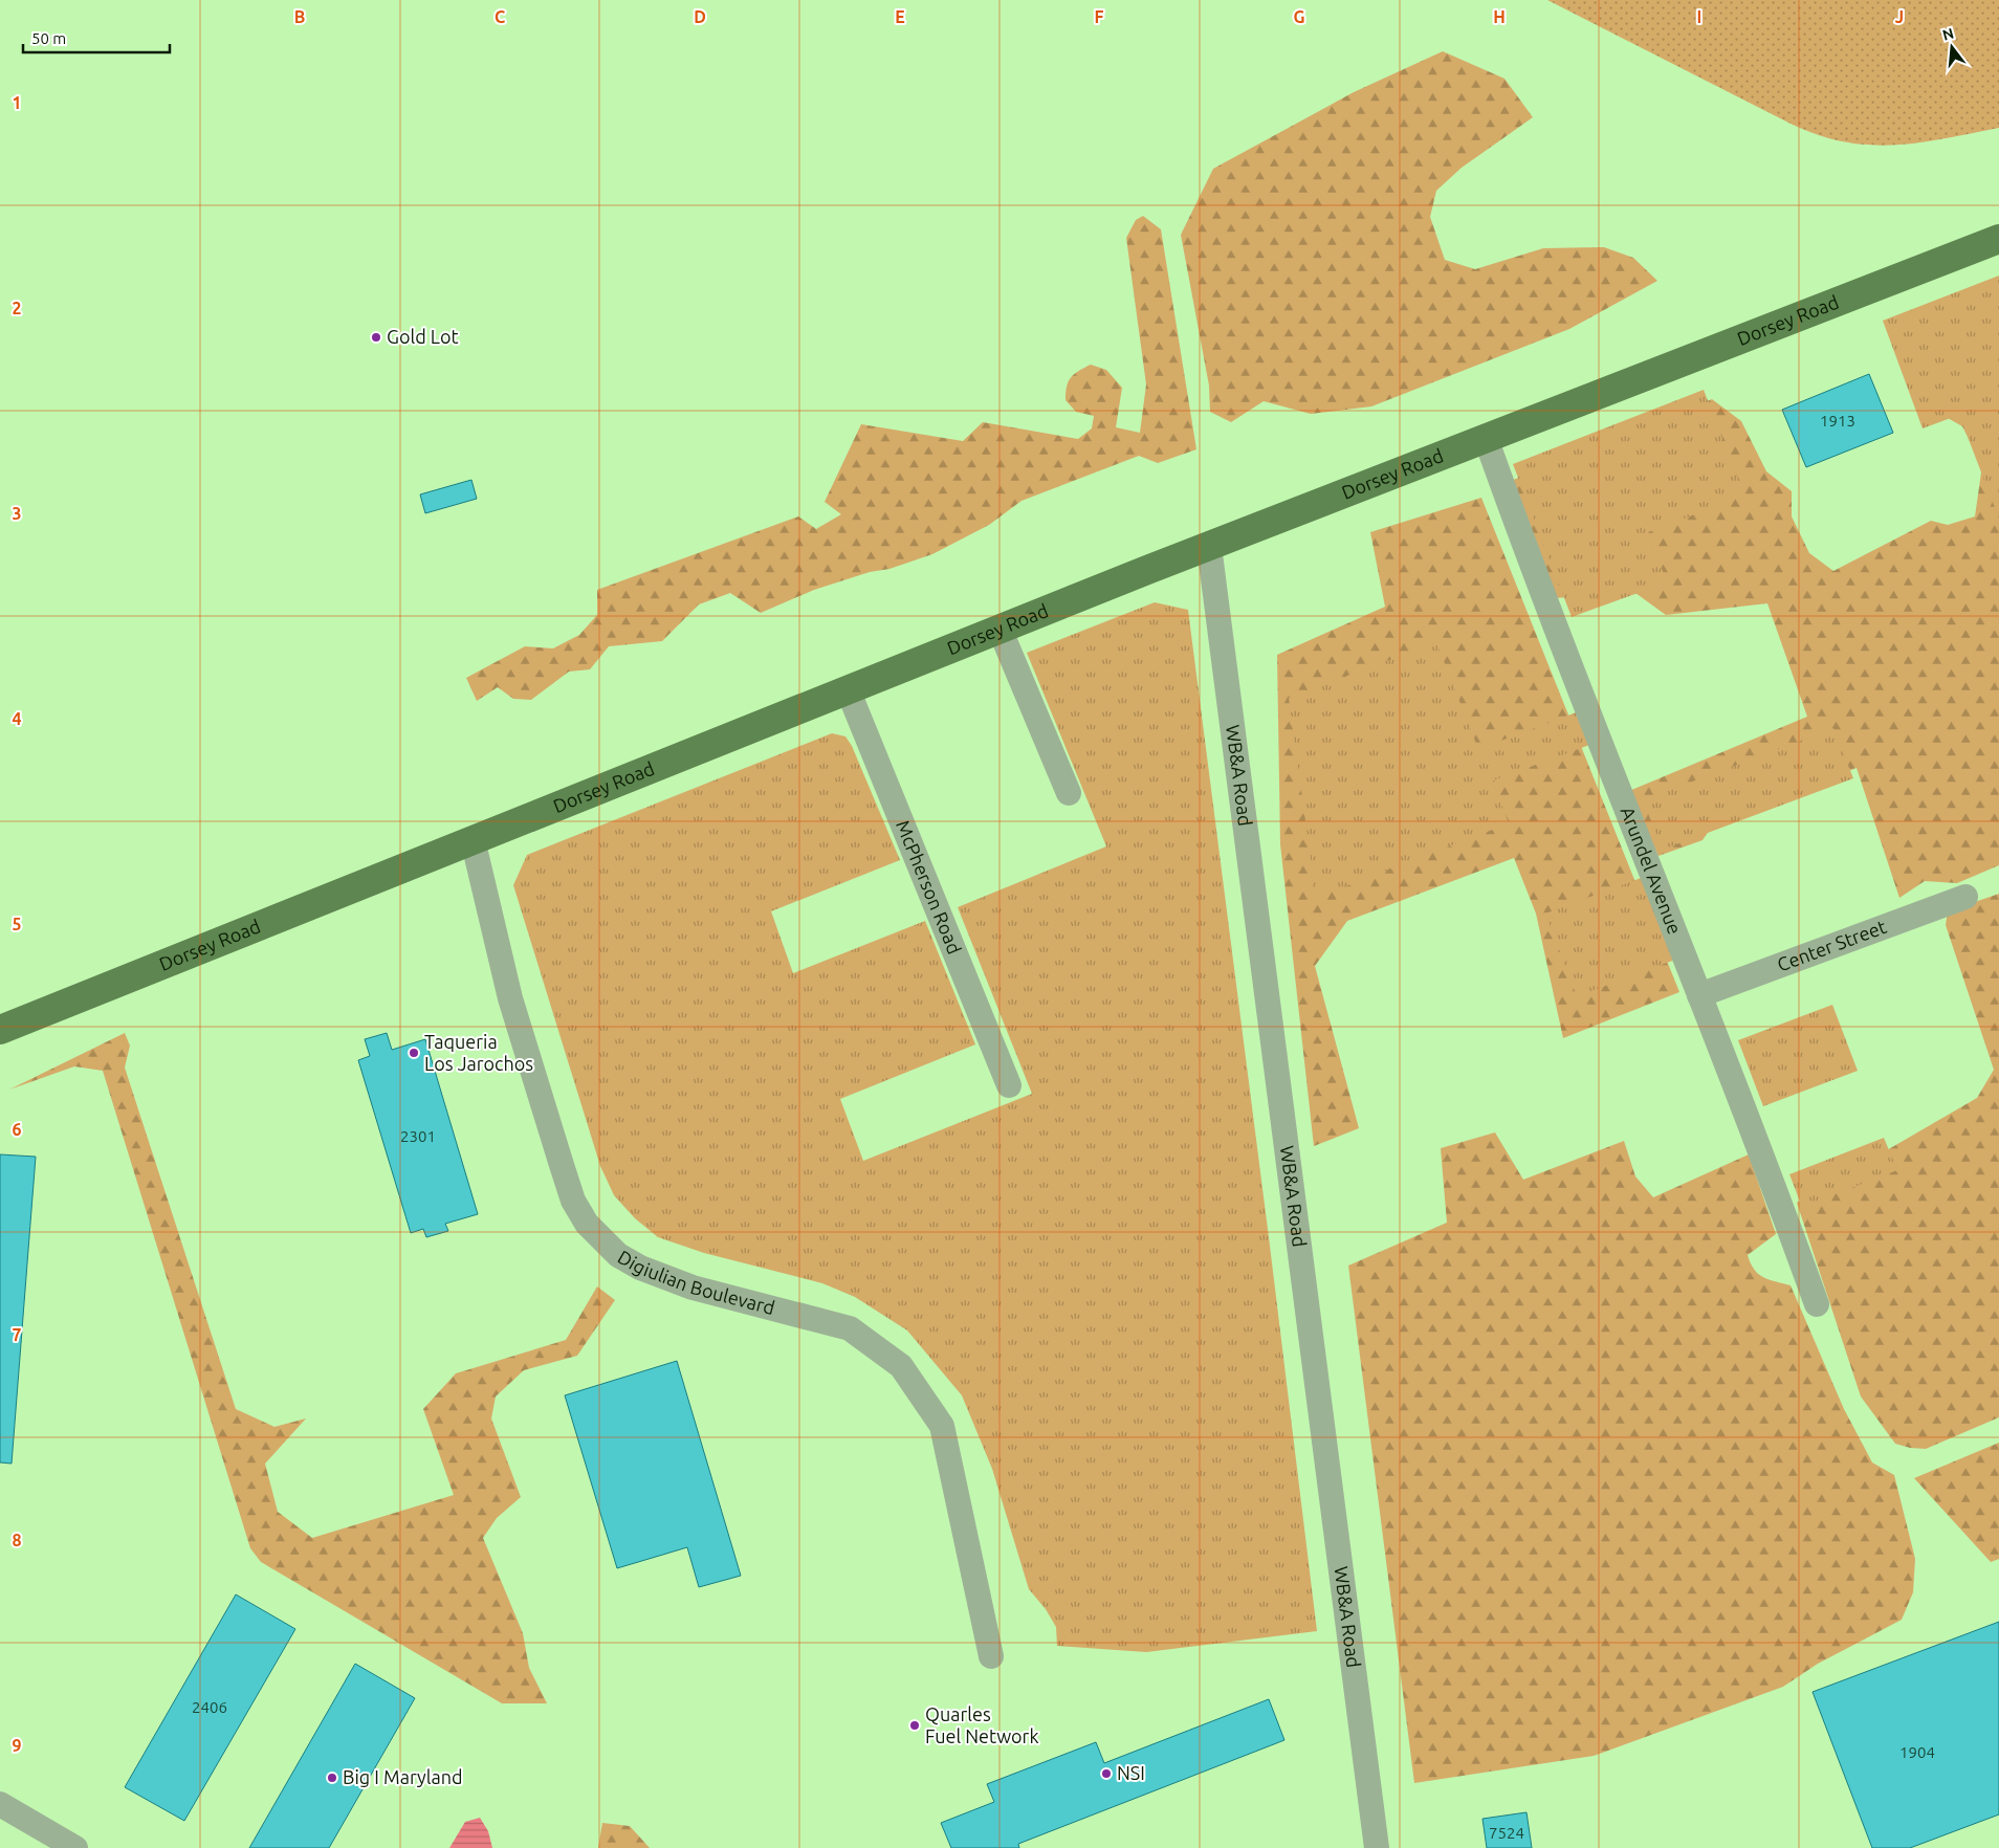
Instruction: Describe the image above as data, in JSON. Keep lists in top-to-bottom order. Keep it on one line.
{"streets":{"main road":["Dorsey Road"],"street":["WB&A Road","Arundel Avenue","McPherson Road","Center Street","Digiulian Boulevard"]},"crossings":[["Dorsey Road","WB&A Road"],["Dorsey Road","Arundel Avenue"],["Dorsey Road","McPherson Road"],["Dorsey Road","Digiulian Boulevard"],["Arundel Avenue","Center Street"]],"places":["Gold Lot","Taqueria Los Jarochos","Quarles Fuel Network","NSI","Big I Maryland"],"house_numbers":["1913","2301","2406","1904","7524"],"scale_bar":"50 m","north":"top","grid":{"columns":["B","C","D","E","F","G","H","I","J"],"rows":["1","2","3","4","5","6","7","8","9"]}}
